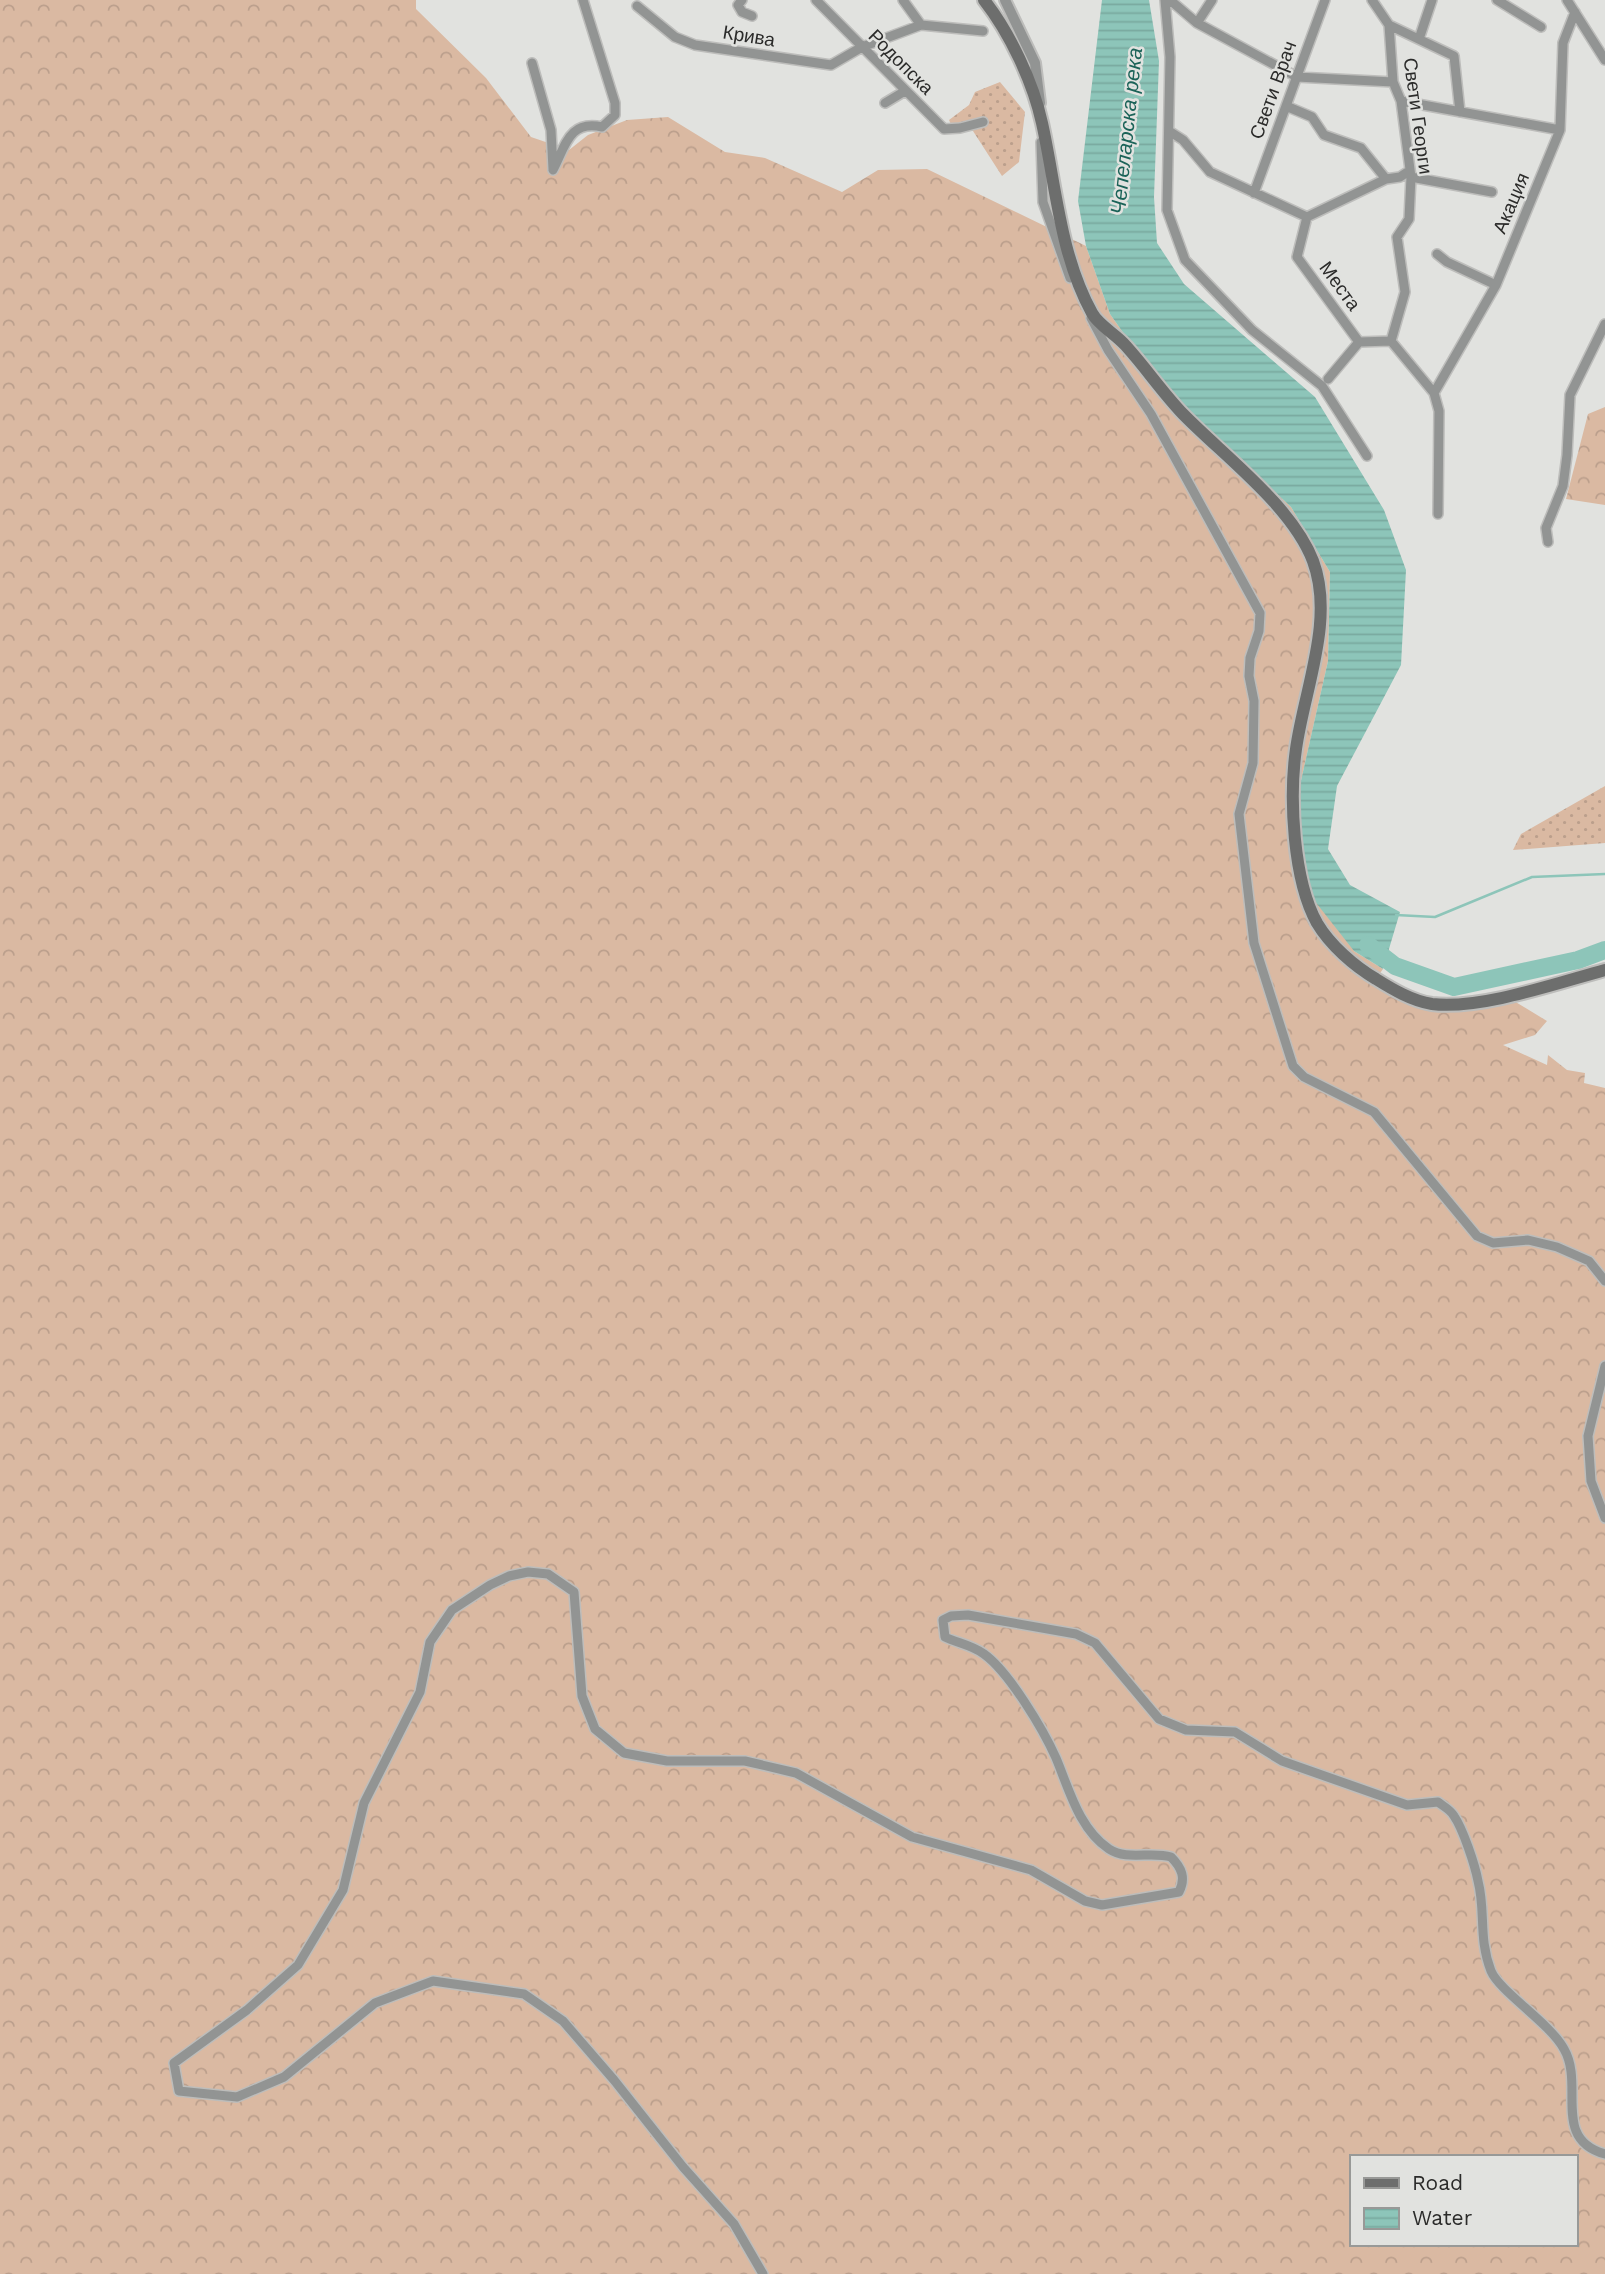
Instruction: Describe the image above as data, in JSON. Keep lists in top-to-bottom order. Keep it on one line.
{"streets":{"street":["Крива","Родопска","Свети Врач","Свети Георги","Акация","Места"]},"crossings":[["Крива","Родопска"]],"water":["Чепеларска река"],"legend":["Road","Water"]}
